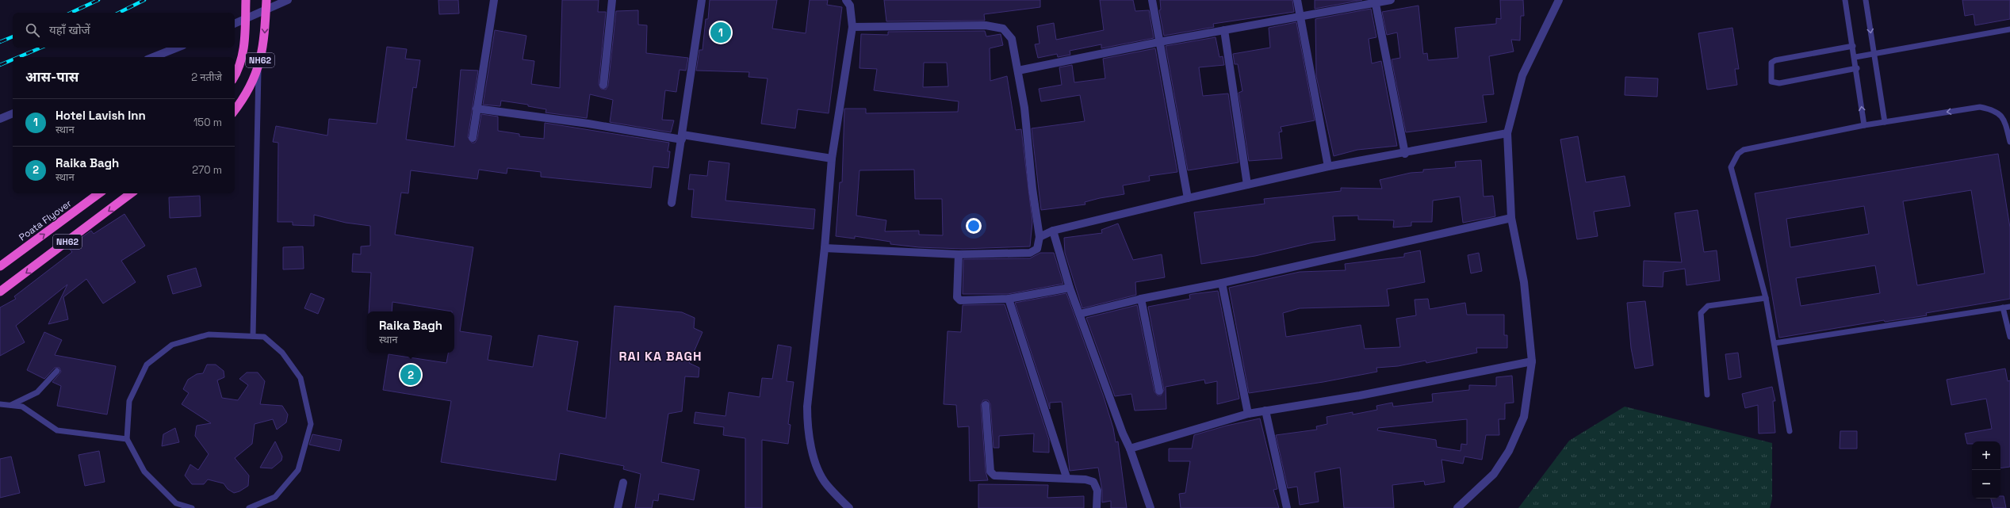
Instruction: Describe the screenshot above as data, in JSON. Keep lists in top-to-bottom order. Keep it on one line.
{"streets":{"highway":["NH62","Poata Flyover"]},"districts":["RAI KA BAGH"],"page":{"search":"यहाँ खोजें","pins":["1","2"],"heading":["आस-पास","2 नतीजे"],"list":[{"mark":"1","name":"Hotel Lavish Inn","note":"स्थान","value":"150 m"},{"mark":"2","name":"Raika Bagh","note":"स्थान","value":"270 m"}],"popup":["Raika Bagh","स्थान"],"map_buttons":["+","−"]}}
